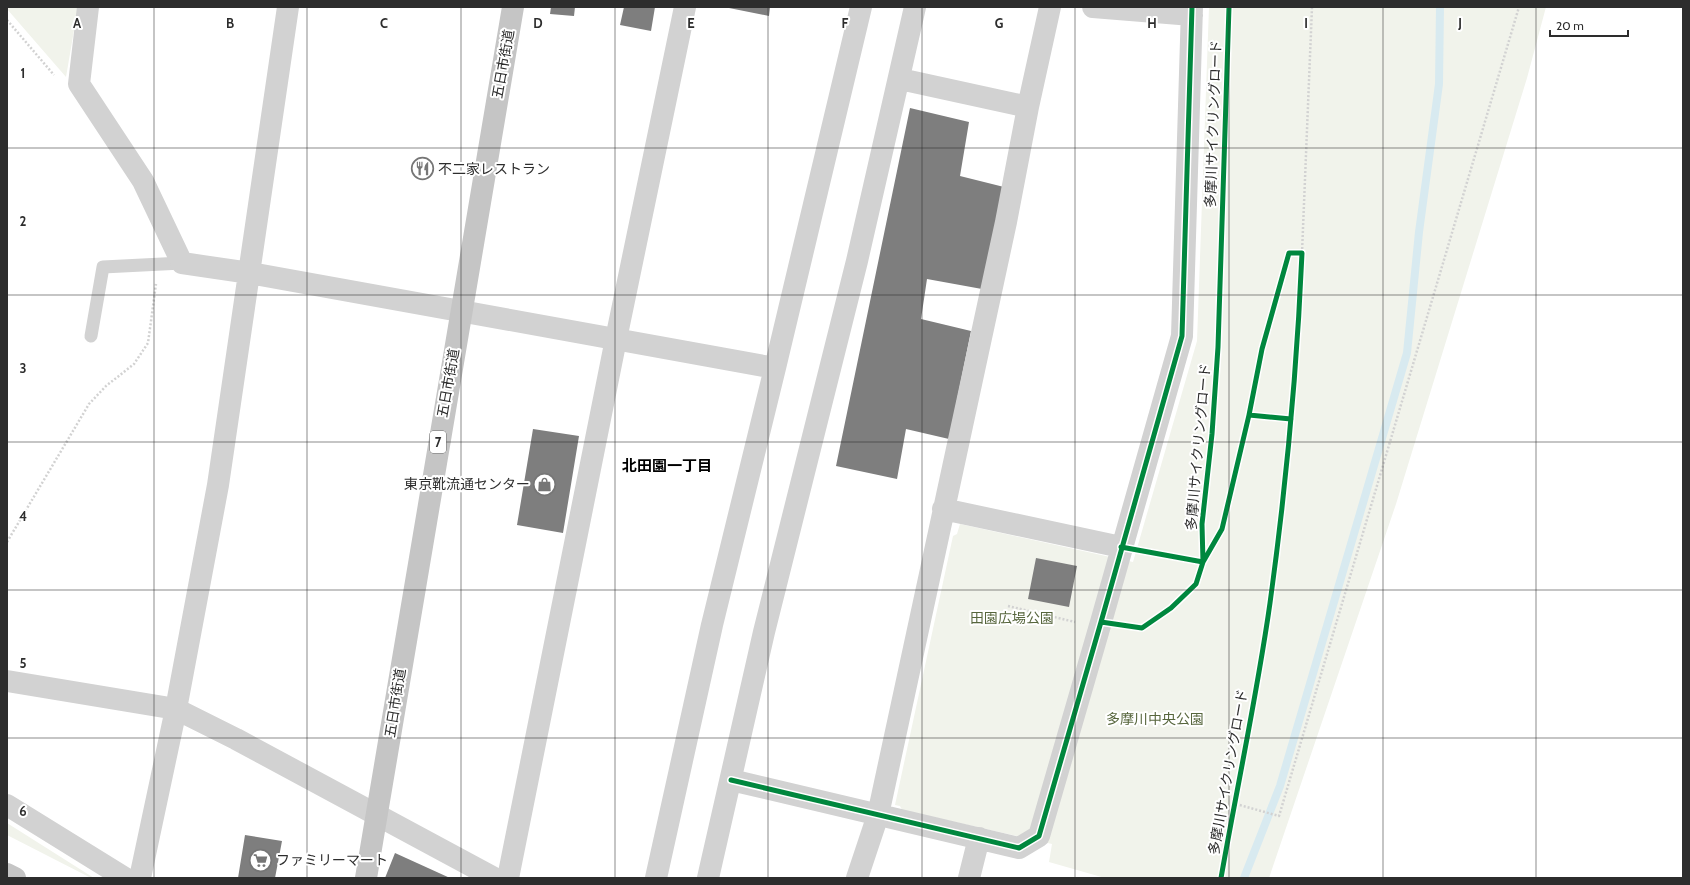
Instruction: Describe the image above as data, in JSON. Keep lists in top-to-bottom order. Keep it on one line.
{"streets":{"main road":["五日市街道","7"],"cycle path":["多摩川サイクリングロード"]},"districts":["北田園一丁目"],"parks":["田園広場公園","多摩川中央公園"],"places":{"restaurant":["不二家レストラン"],"shop":["東京靴流通センター"],"supermarket":["ファミリーマート"]},"scale_bar":"20 m","grid":{"columns":["A","B","C","D","E","F","G","H","I","J"],"rows":["1","2","3","4","5","6"]}}
